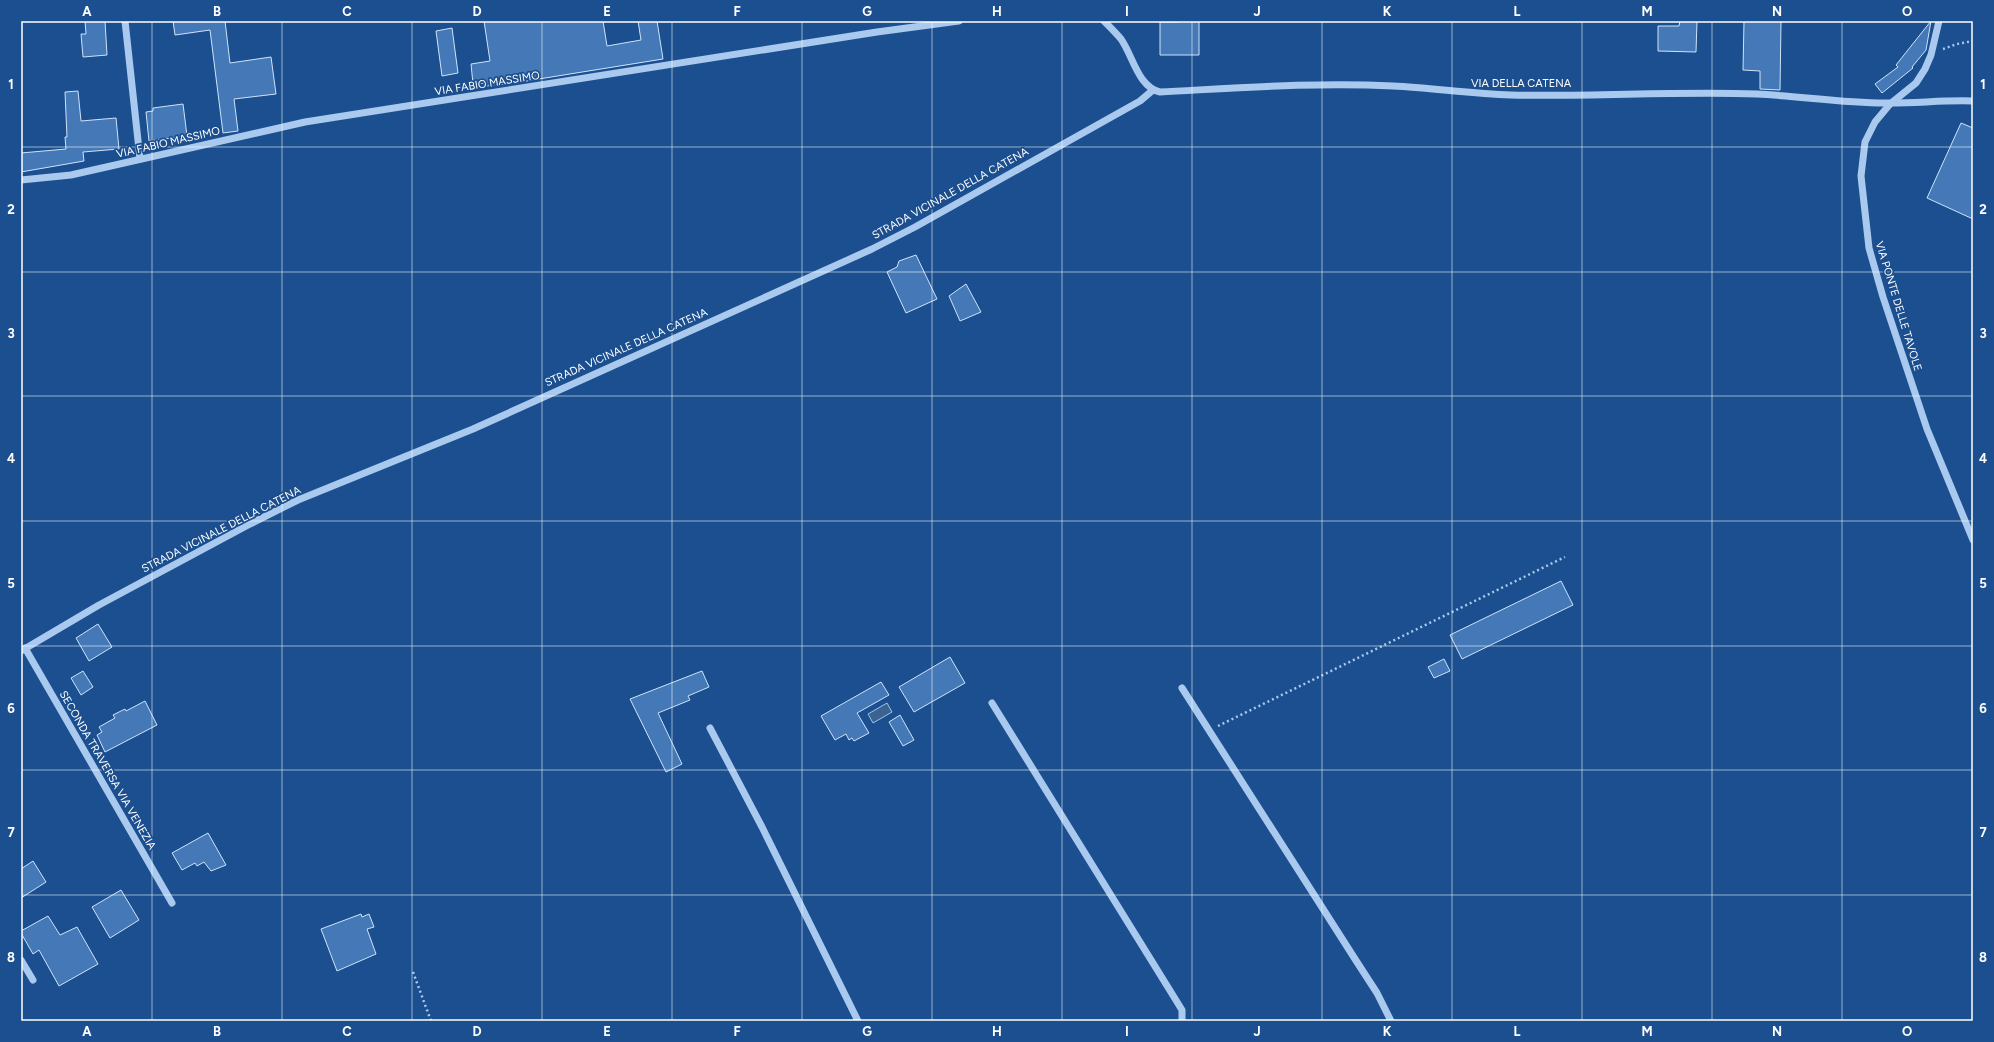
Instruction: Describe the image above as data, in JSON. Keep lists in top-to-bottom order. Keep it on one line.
{"streets":{"street":["VIA FABIO MASSIMO","VIA DELLA CATENA","STRADA VICINALE DELLA CATENA","VIA PONTE DELLE TAVOLE","SECONDA TRAVERSA VIA VENEZIA"]},"crossings":[["VIA DELLA CATENA","STRADA VICINALE DELLA CATENA"],["VIA DELLA CATENA","VIA PONTE DELLE TAVOLE"],["STRADA VICINALE DELLA CATENA","SECONDA TRAVERSA VIA VENEZIA"]],"grid":{"columns":["A","B","C","D","E","F","G","H","I","J","K","L","M","N","O"],"rows":["1","2","3","4","5","6","7","8"]}}
